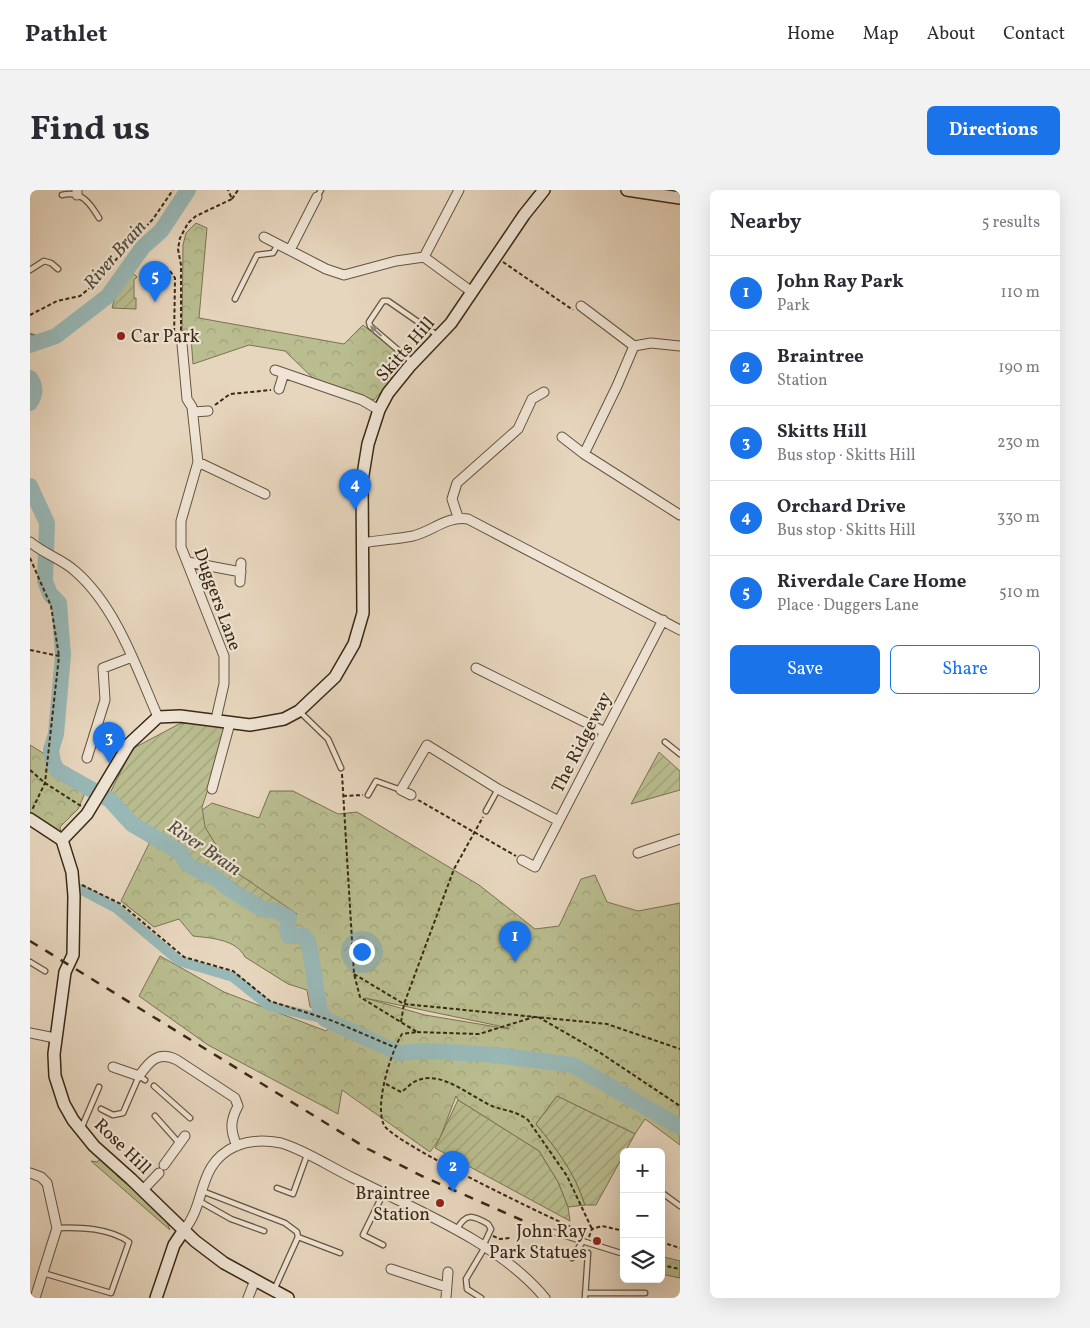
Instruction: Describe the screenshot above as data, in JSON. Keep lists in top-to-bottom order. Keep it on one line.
{"streets":{"street":["Skitts Hill","Duggers Lane","The Ridgeway","Rose Hill"]},"crossings":[["Skitts Hill","Duggers Lane"]],"water":["River Brain"],"places":["Car Park","Braintree Station","John Ray Park Statues"],"page":{"header":"Pathlet","nav":["Home","Map","About","Contact"],"title":"Find us","buttons":["Directions",["Save","Share"]],"heading":["Nearby","5 results"],"list":[{"mark":"1","name":"John Ray Park","note":"Park","value":"110 m"},{"mark":"2","name":"Braintree","note":"Station","value":"190 m"},{"mark":"3","name":"Skitts Hill","note":"Bus stop · Skitts Hill","value":"230 m"},{"mark":"4","name":"Orchard Drive","note":"Bus stop · Skitts Hill","value":"330 m"},{"mark":"5","name":"Riverdale Care Home","note":"Place · Duggers Lane","value":"510 m"}],"pins":["5","4","3","1","2"],"map_buttons":["+","−"]}}
